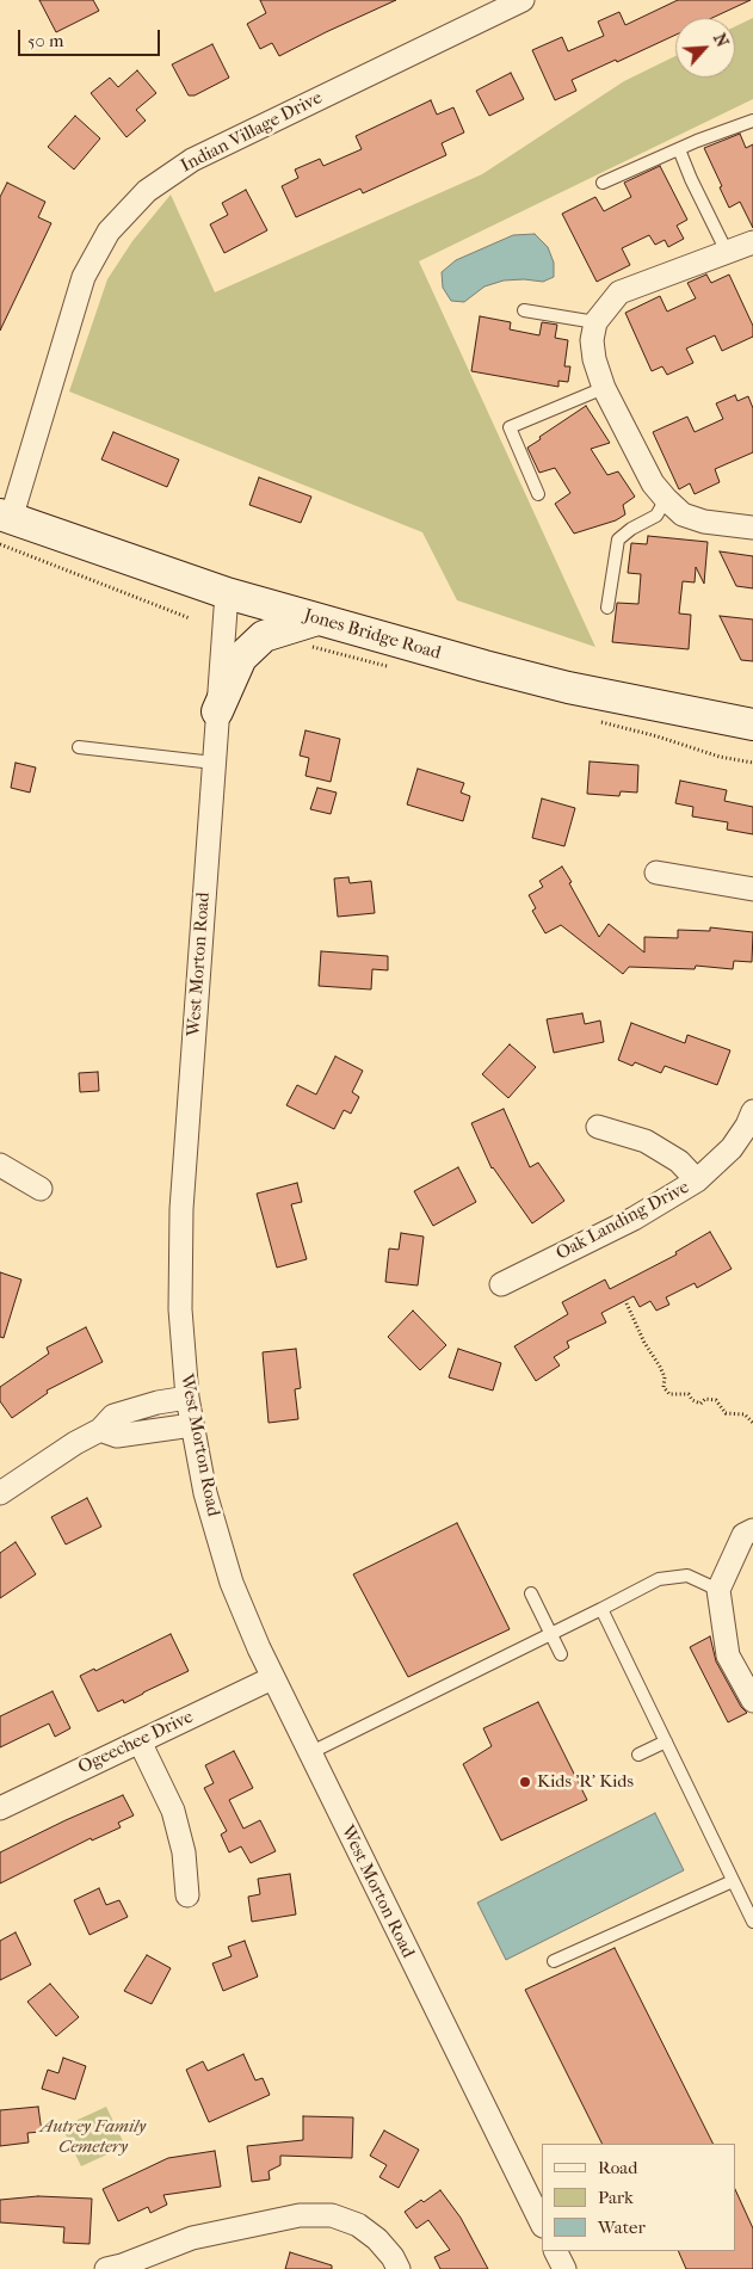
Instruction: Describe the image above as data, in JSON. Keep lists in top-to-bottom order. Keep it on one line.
{"streets":{"main road":["Jones Bridge Road"],"street":["Indian Village Drive","West Morton Road","Oak Landing Drive","Ogeechee Drive"]},"crossings":[["Indian Village Drive","Jones Bridge Road"],["Jones Bridge Road","West Morton Road"],["West Morton Road","Ogeechee Drive"]],"parks":["Autrey Family Cemetery"],"places":["Kids 'R' Kids"],"legend":["Road","Park","Water"],"scale_bar":"50 m","north":"top right"}
